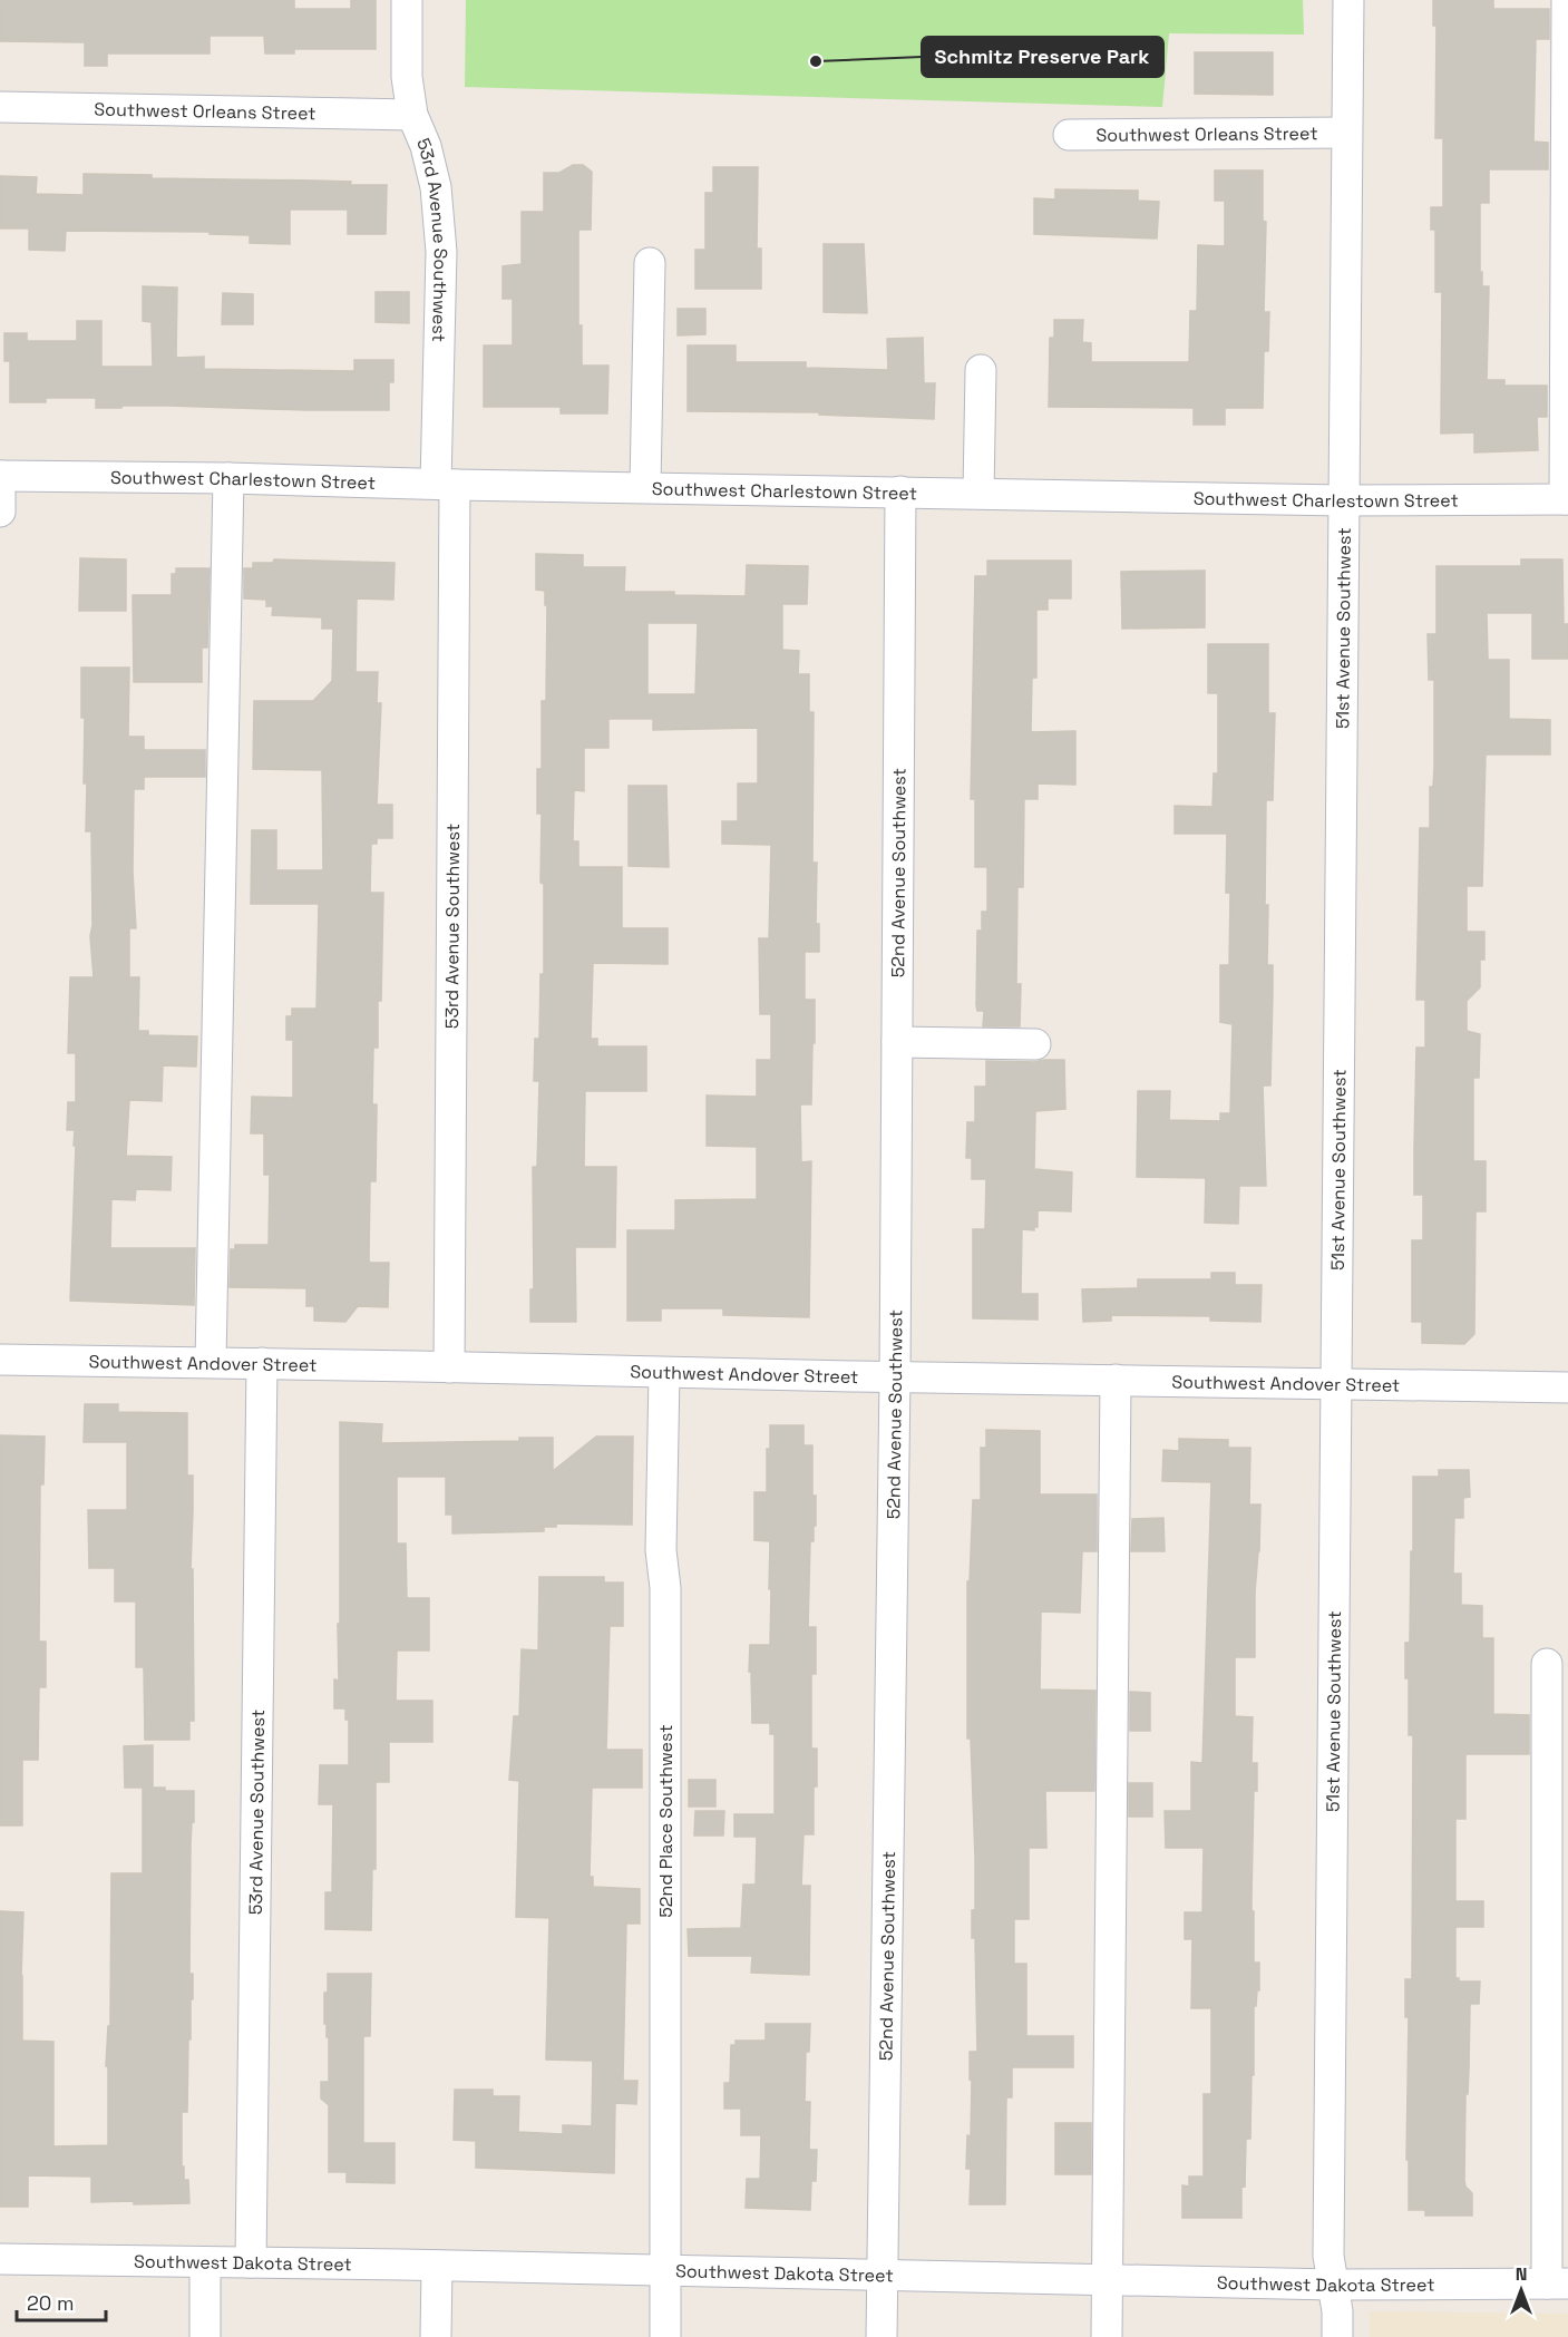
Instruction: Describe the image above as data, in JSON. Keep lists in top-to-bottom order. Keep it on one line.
{"streets":{"street":["Southwest Orleans Street","53rd Avenue Southwest","Southwest Charlestown Street","51st Avenue Southwest","52nd Avenue Southwest","Southwest Andover Street","52nd Place Southwest","Southwest Dakota Street"]},"crossings":[["Southwest Orleans Street","53rd Avenue Southwest"],["Southwest Orleans Street","51st Avenue Southwest"],["53rd Avenue Southwest","Southwest Charlestown Street"],["53rd Avenue Southwest","Southwest Andover Street"],["53rd Avenue Southwest","Southwest Dakota Street"],["Southwest Charlestown Street","51st Avenue Southwest"],["Southwest Charlestown Street","52nd Avenue Southwest"],["51st Avenue Southwest","Southwest Andover Street"],["51st Avenue Southwest","Southwest Dakota Street"],["52nd Avenue Southwest","Southwest Andover Street"],["52nd Avenue Southwest","Southwest Dakota Street"],["Southwest Andover Street","52nd Place Southwest"],["52nd Place Southwest","Southwest Dakota Street"]],"places":["Schmitz Preserve Park"],"scale_bar":"20 m","north":"top"}
